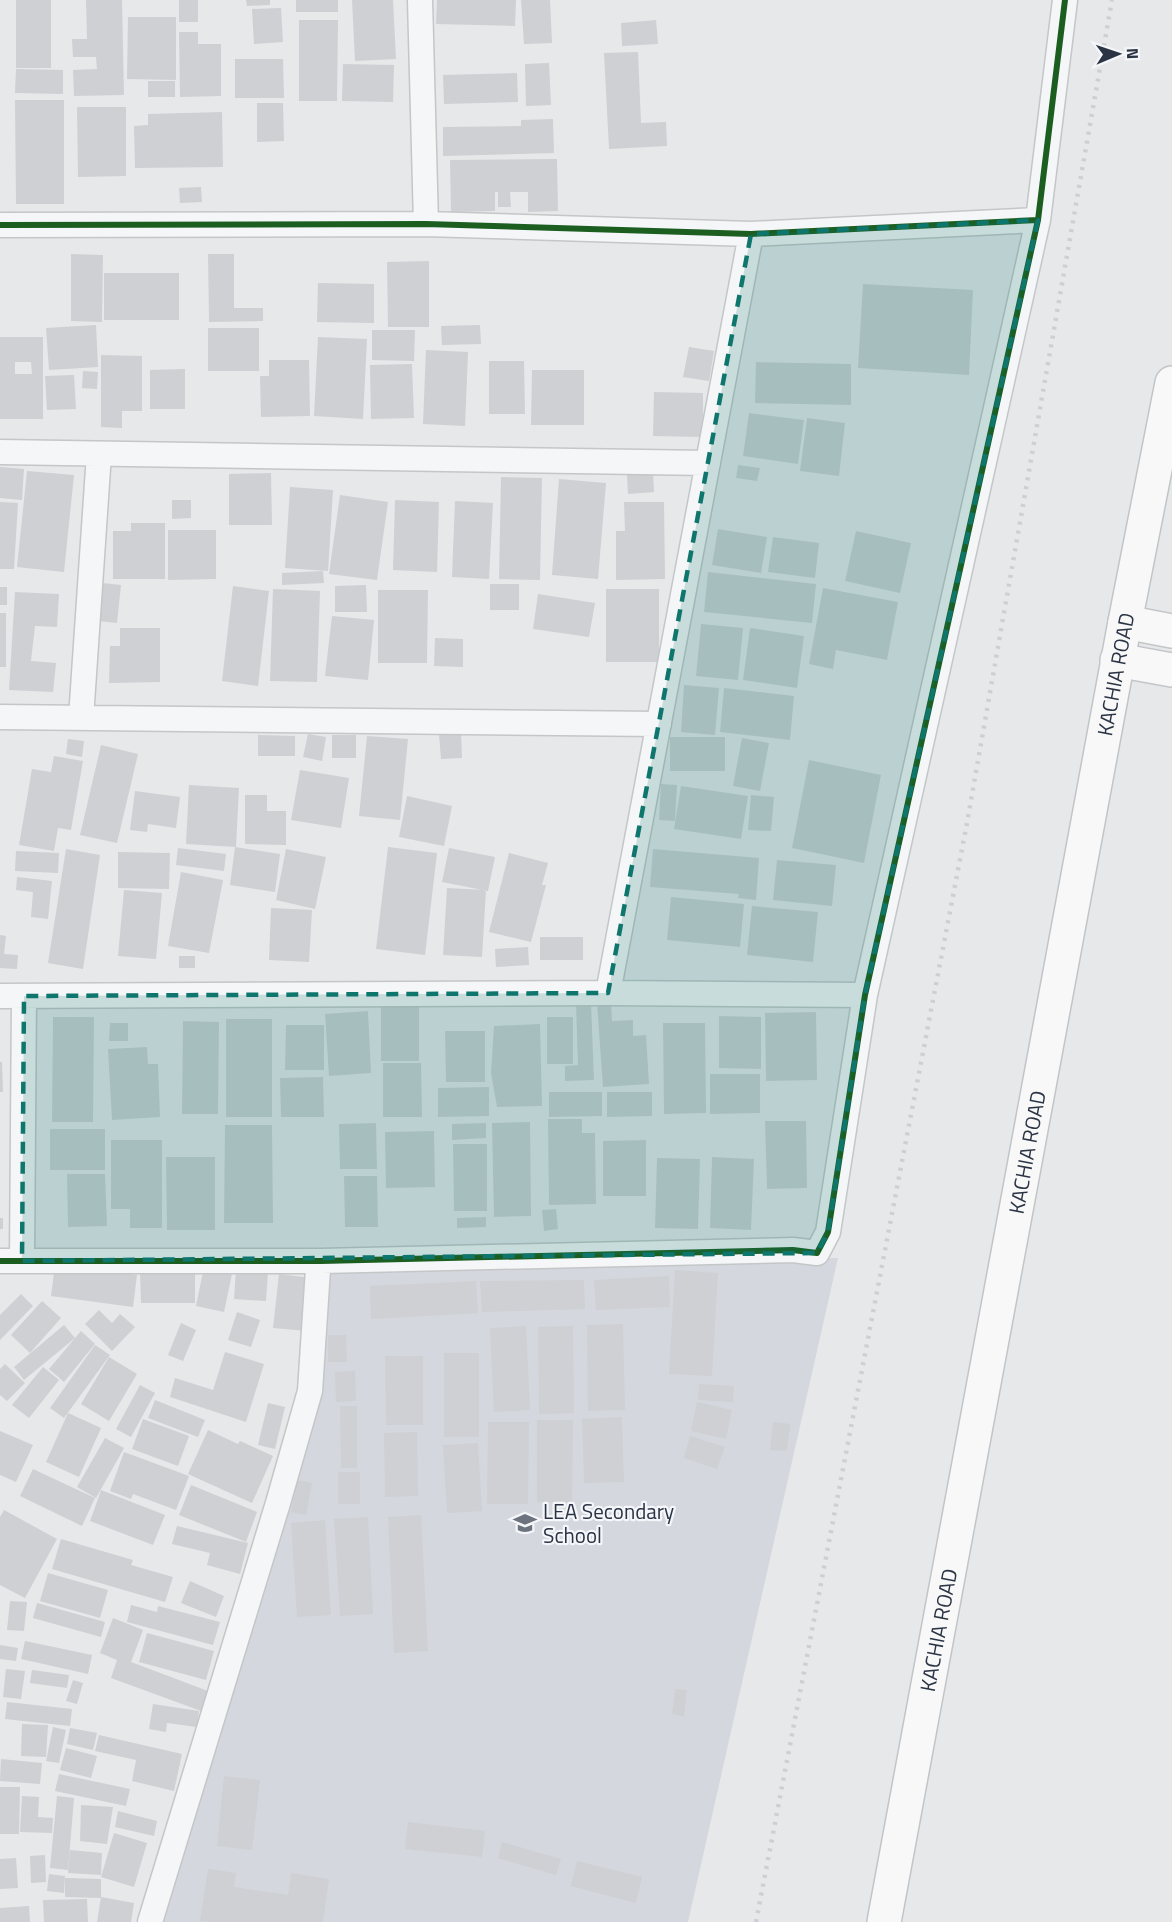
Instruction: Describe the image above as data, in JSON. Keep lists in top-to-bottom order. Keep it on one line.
{"streets":{"main road":["KACHIA ROAD"]},"places":{"school or university":["LEA Secondary School"]},"north":"right"}
